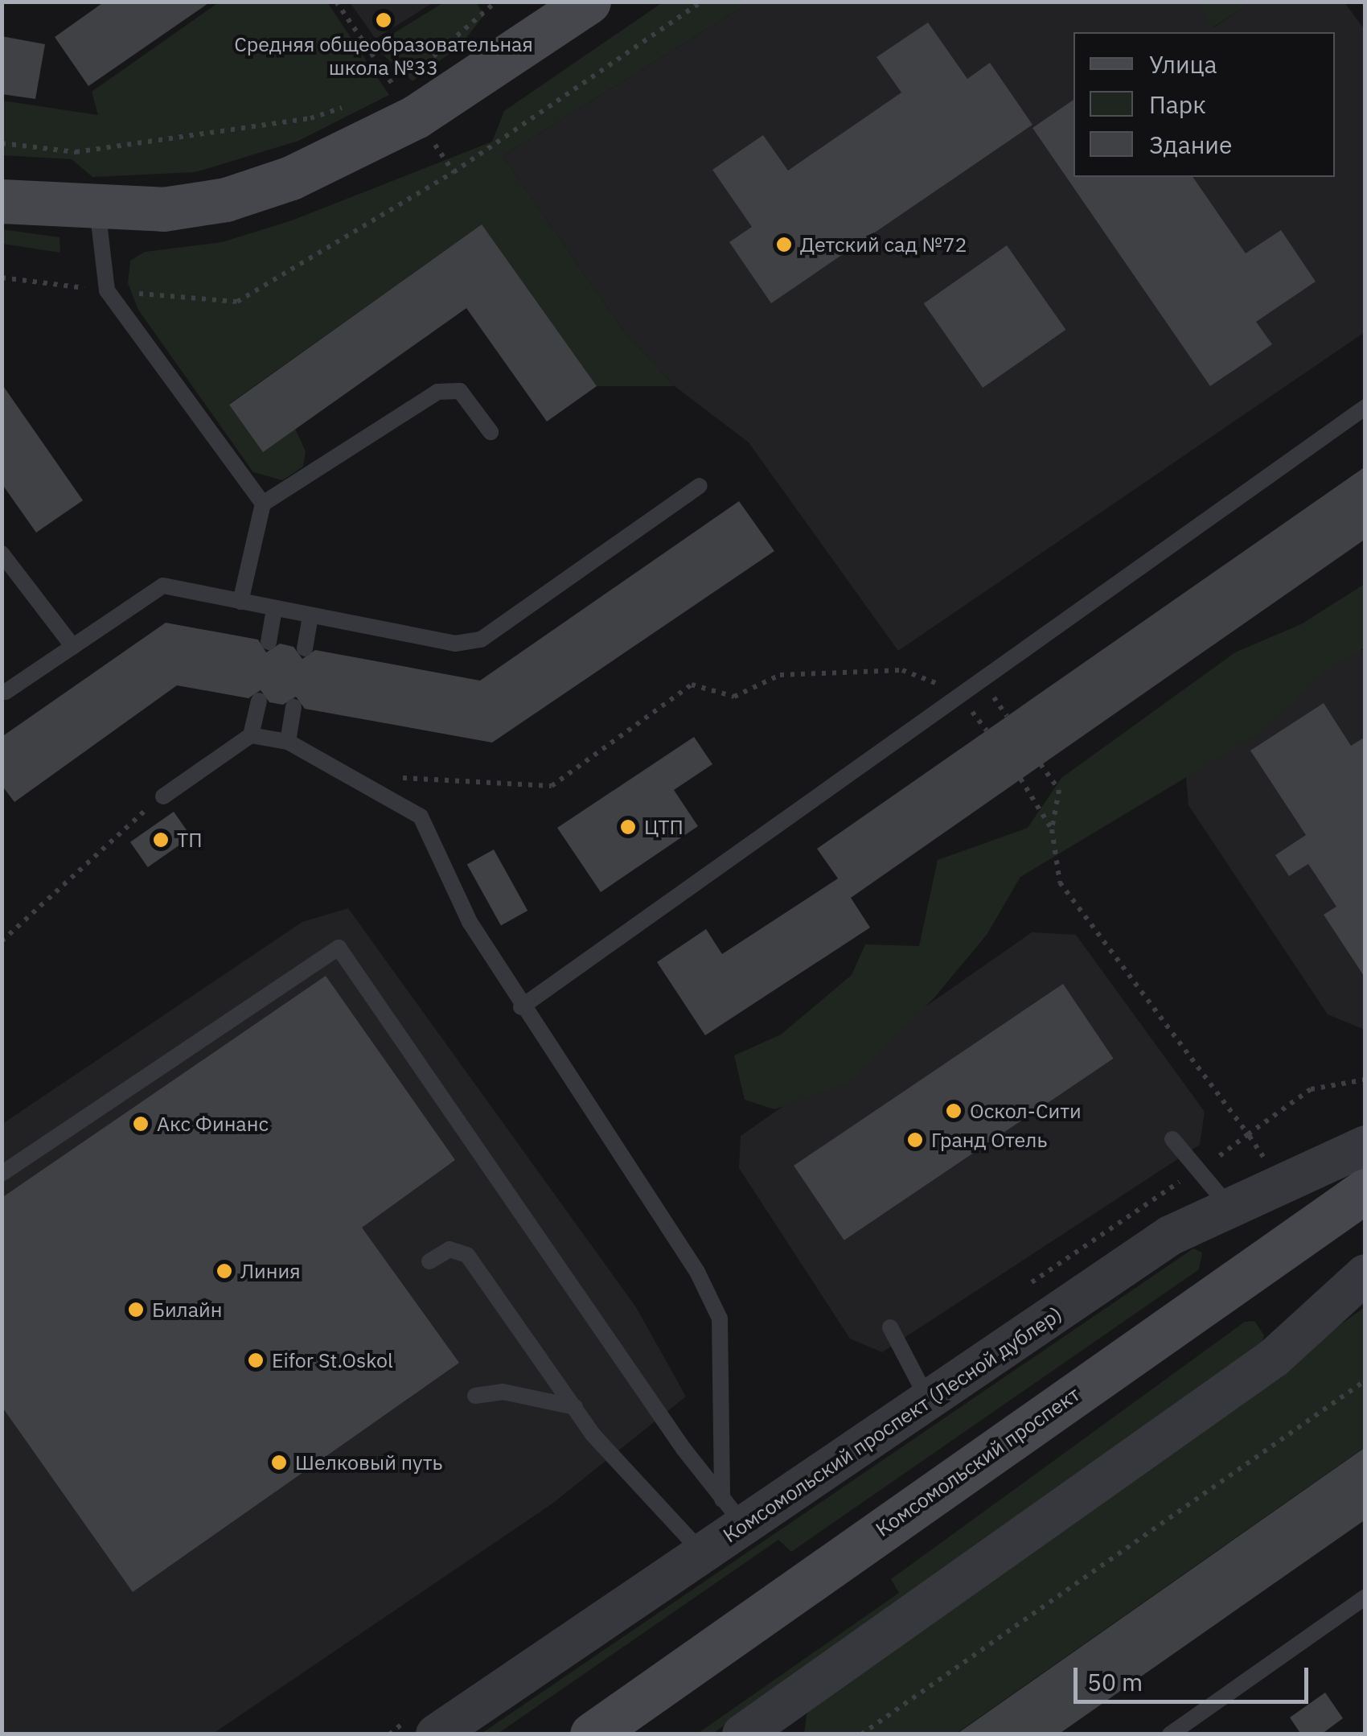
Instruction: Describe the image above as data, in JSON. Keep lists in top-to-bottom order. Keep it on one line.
{"streets":{"main road":["Комсомольский проспект"],"street":["Комсомольский проспект (Лесной дублер)"]},"places":["Средняя общеобразовательная школа №33","Детский сад №72","ЦТП","ТП","Оскол-Сити","Акс Финанс","Гранд Отель","Линия","Билайн","Eifor St.Oskol","Шелковый путь"],"legend":["Улица","Парк","Здание"],"scale_bar":"50 m"}
